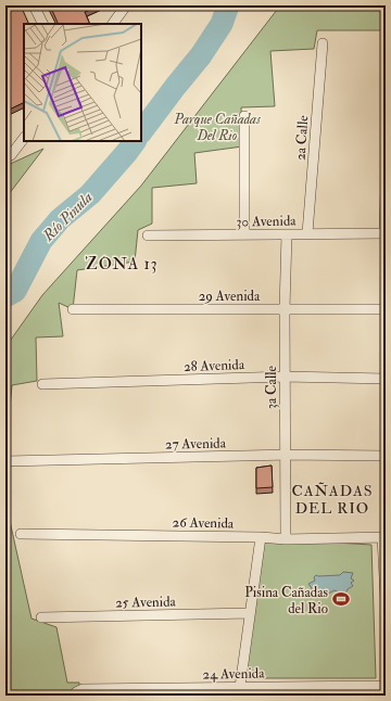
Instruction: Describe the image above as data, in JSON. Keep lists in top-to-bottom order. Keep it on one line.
{"streets":{"street":["2a Calle","30 Avenida","29 Avenida","28 Avenida","3a Calle","27 Avenida","26 Avenida","25 Avenida","24 Avenida"]},"crossings":[["2a Calle","30 Avenida"],["30 Avenida","3a Calle"],["29 Avenida","3a Calle"],["28 Avenida","3a Calle"],["3a Calle","27 Avenida"],["3a Calle","26 Avenida"]],"districts":["ZONA 13","CAÑADAS DEL RIO"],"water":["Río Pinula"],"parks":["Parque Cañadas Del Rio"],"places":{"sports":["Pisina Cañadas del Rio"]}}
